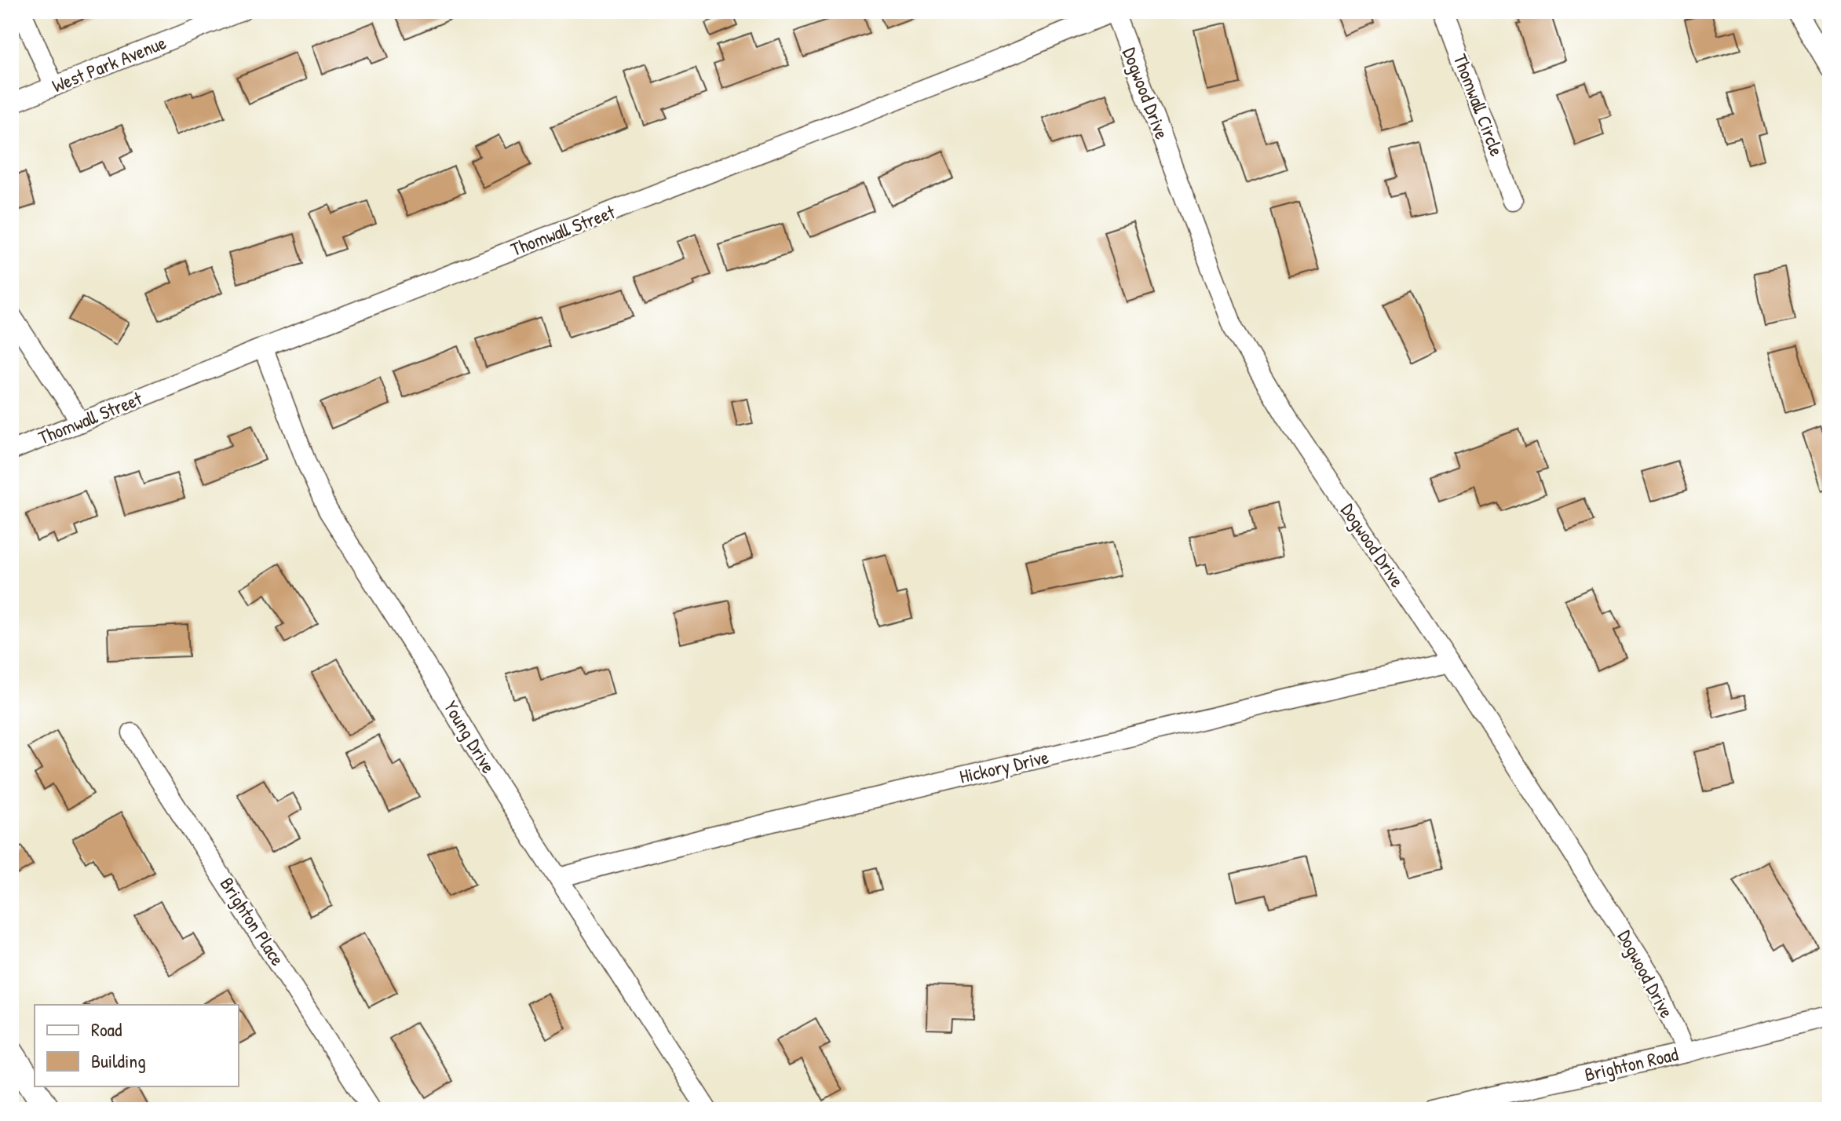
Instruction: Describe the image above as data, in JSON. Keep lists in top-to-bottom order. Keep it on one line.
{"streets":{"street":["West Park Avenue","Dogwood Drive","Thomwall Circle","Thomwall Street","Young Drive","Hickory Drive","Brighton Place","Brighton Road"]},"crossings":[["Dogwood Drive","Thomwall Street"],["Dogwood Drive","Hickory Drive"],["Dogwood Drive","Brighton Road"],["Thomwall Street","Young Drive"],["Young Drive","Hickory Drive"]],"legend":["Road","Building"]}
